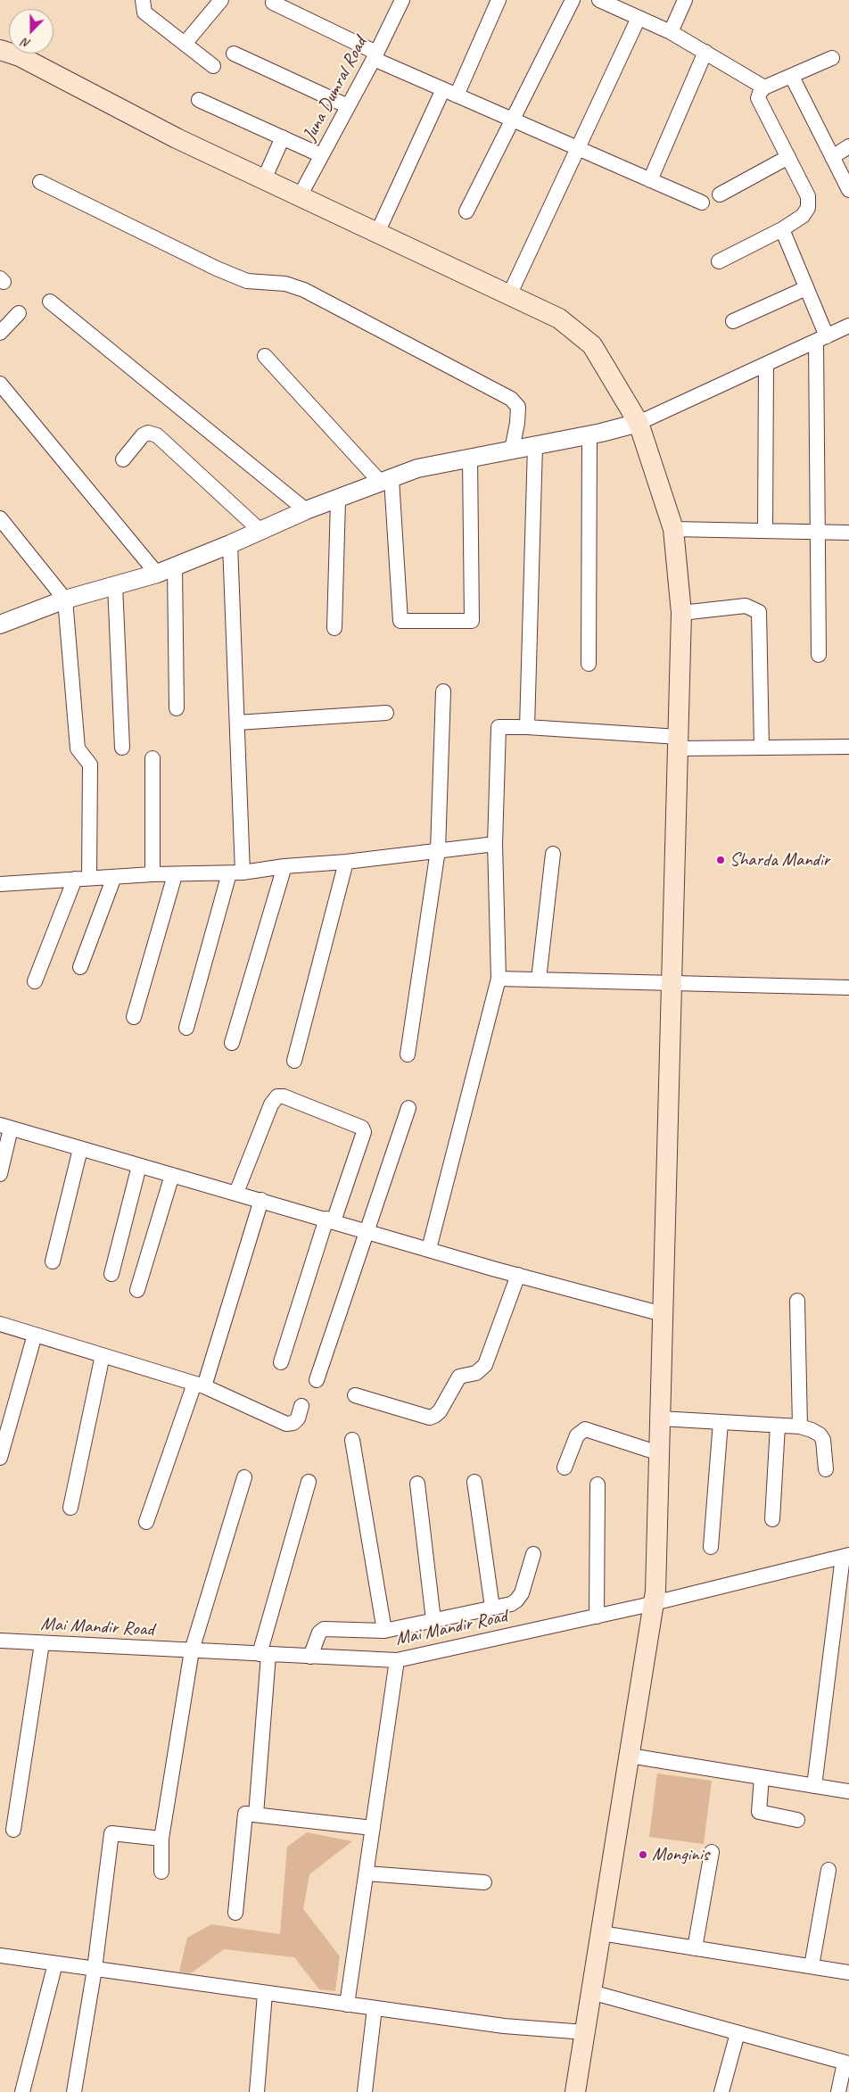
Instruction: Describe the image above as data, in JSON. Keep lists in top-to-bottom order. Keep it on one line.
{"streets":{"street":["Juna Dumral Road","Mai Mandir Road"]},"places":["Sharda Mandir","Monginis"],"north":"bottom"}
